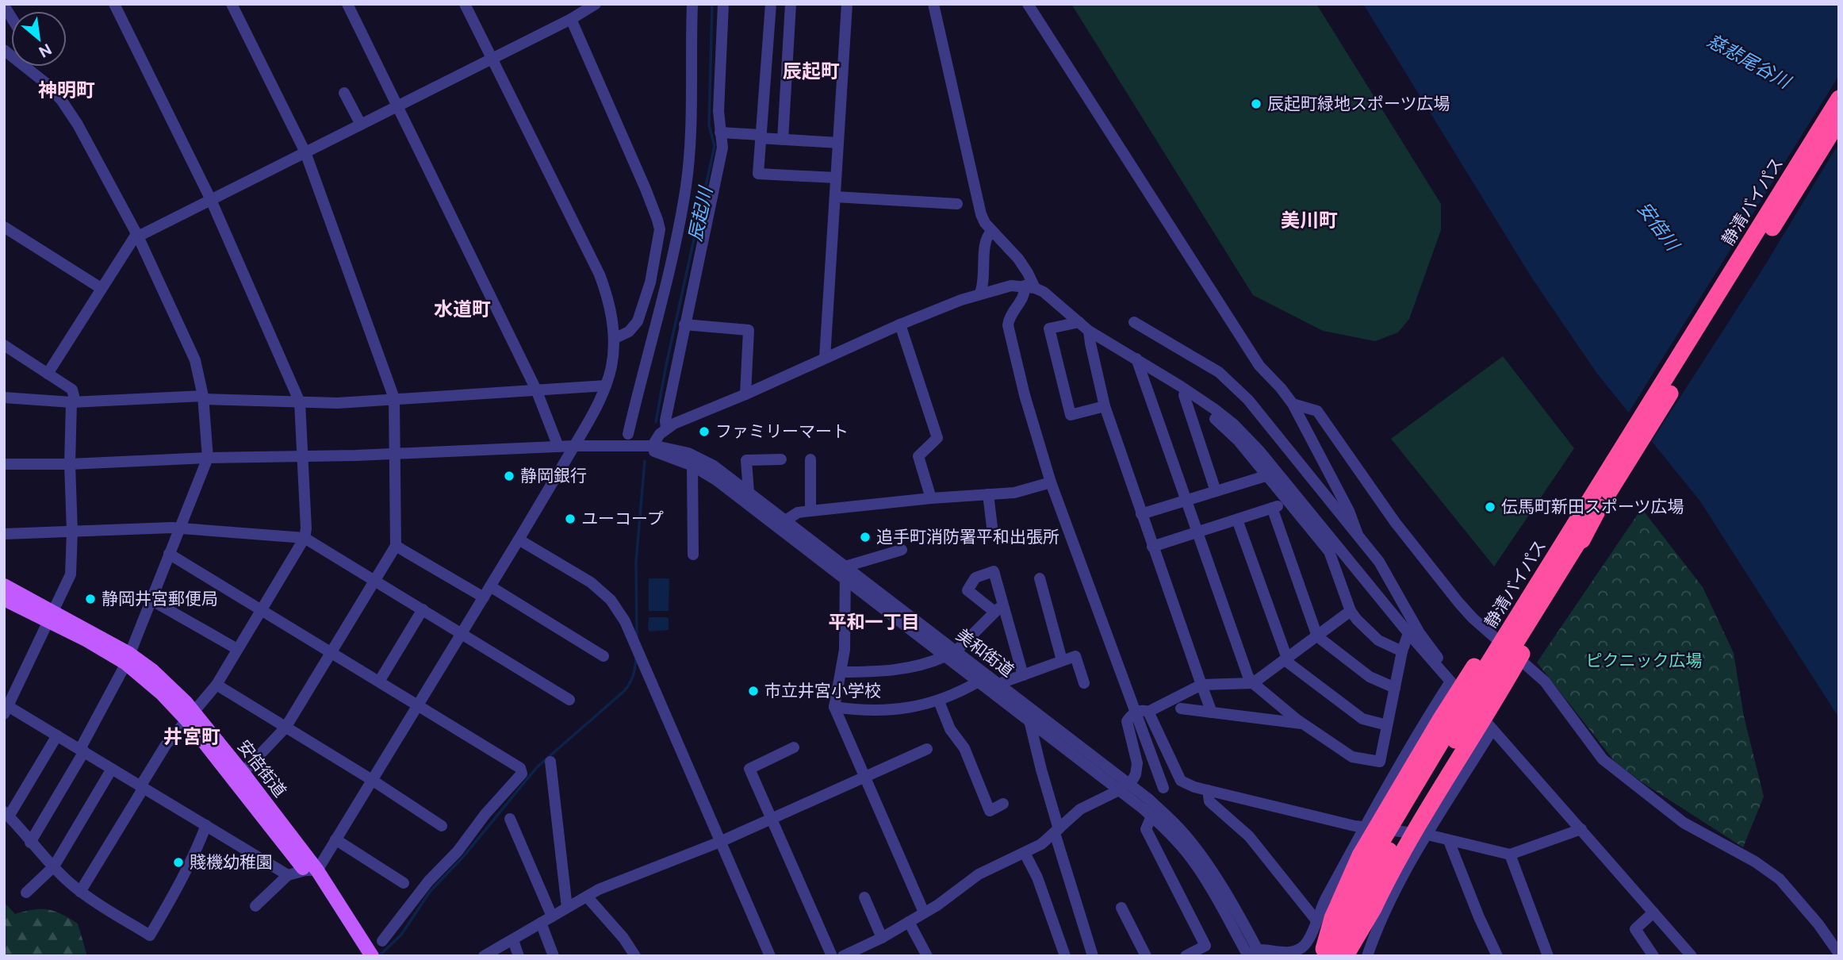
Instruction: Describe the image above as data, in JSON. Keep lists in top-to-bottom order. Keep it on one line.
{"streets":{"highway":["静清バイパス"],"main road":["安倍街道"],"street":["美和街道"]},"districts":["辰起町","神明町","美川町","水道町","平和一丁目","井宮町"],"water":["慈悲尾谷川","辰起川","安倍川"],"parks":["ピクニック広場"],"places":["辰起町緑地スポーツ広場","ファミリーマート","静岡銀行","伝馬町新田スポーツ広場","ユーコープ","追手町消防署平和出張所","静岡井宮郵便局","市立井宮小学校","賤機幼稚園"],"north":"bottom right"}
